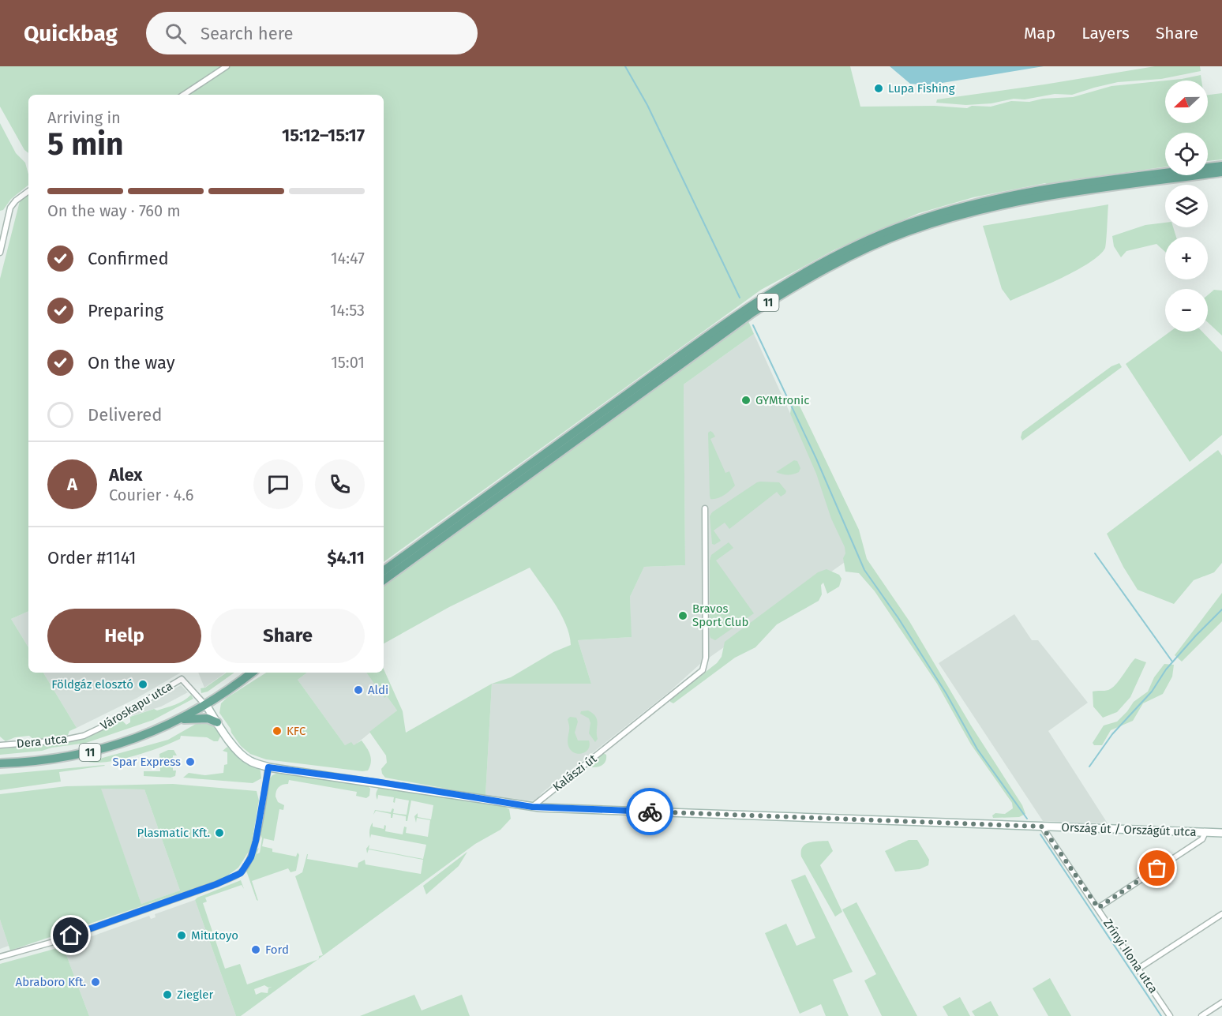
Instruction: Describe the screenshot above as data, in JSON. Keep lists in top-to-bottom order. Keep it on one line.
{"streets":{"main road":["11","Ország út / Országút utca"],"street":["Városkapu utca","Dera utca","Kalászi út","Zrínyi Ilona utca"]},"crossings":[["11","Városkapu utca"],["Városkapu utca","Dera utca"],["Kalászi út","Ország út / Országút utca"],["Ország út / Országút utca","Zrínyi Ilona utca"]],"places":["Lupa Fishing","GYMtronic","Bravos Sport Club","Földgáz elosztó","Aldi","KFC","Spar Express","Plasmatic Kft.","Mitutoyo","Ford","Abraboro Kft.","Ziegler"],"north":"left","page":{"header":"Quickbag","search":"Search here","nav":["Map","Layers","Share"],"map_buttons":["+","−"],"heading":["5 min","Arriving in","15:12–15:17"],"panel":["Alex","Courier · 4.6","Order #1141","$4.11"],"bar":"On the way · 760 m","list":[["Confirmed","14:47"],["Preparing","14:53"],["On the way","15:01"],"Delivered"],"round":"A","buttons":["Help","Share"]}}
